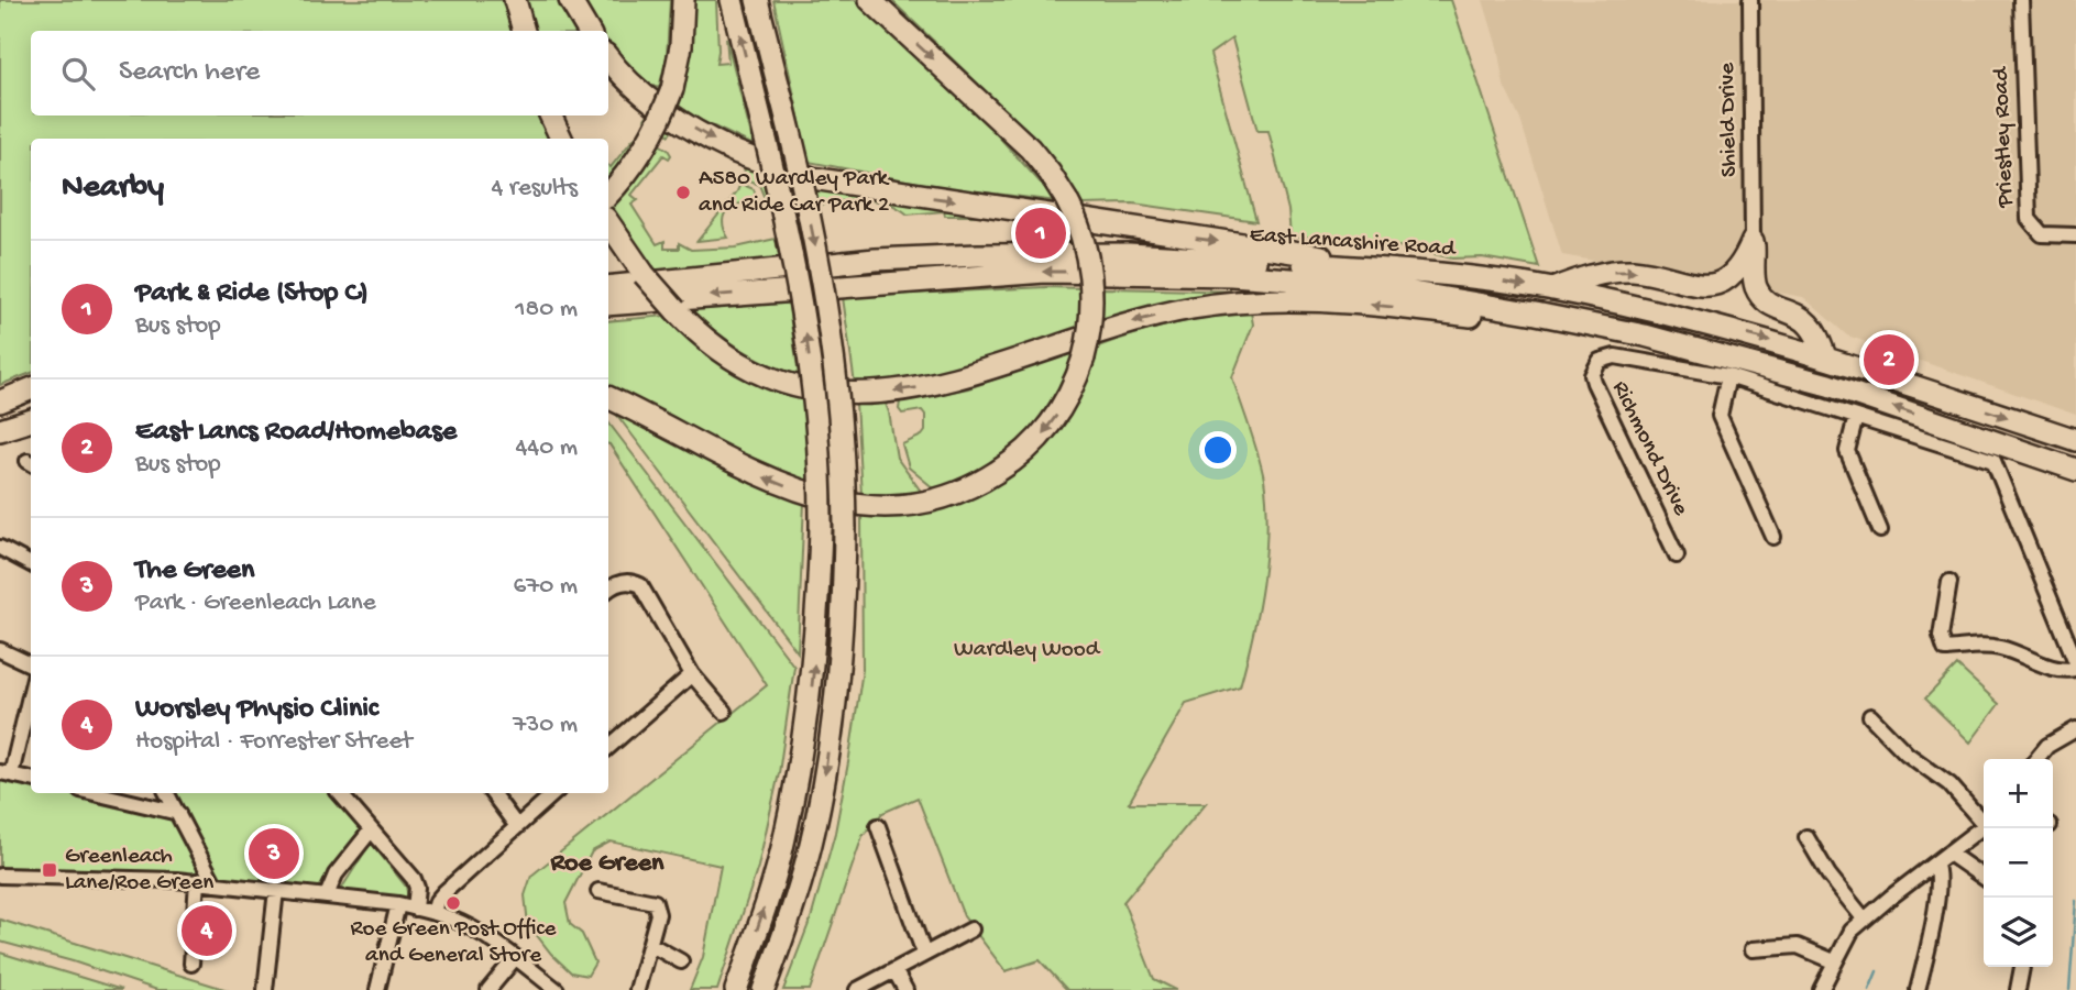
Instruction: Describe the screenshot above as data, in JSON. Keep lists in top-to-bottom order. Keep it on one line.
{"streets":{"highway":["East Lancashire Road"],"street":["Shield Drive","Priestley Road","Richmond Drive"]},"crossings":[["East Lancashire Road","Richmond Drive"]],"districts":["Roe Green"],"parks":["Wardley Wood"],"places":{"other":["A580 Wardley Park and Ride Car Park 2","Roe Green Post Office and General Store"],"transit":["Greenleach Lane/Roe Green"]},"page":{"search":"Search here","heading":["Nearby","4 results"],"pins":["1","2","3","4"],"list":[{"mark":"1","name":"Park & Ride (Stop C)","note":"Bus stop","value":"180 m"},{"mark":"2","name":"East Lancs Road/Homebase","note":"Bus stop","value":"440 m"},{"mark":"3","name":"The Green","note":"Park · Greenleach Lane","value":"670 m"},{"mark":"4","name":"Worsley Physio Clinic","note":"Hospital · Forrester Street","value":"730 m"}],"map_buttons":["+","−"]}}
